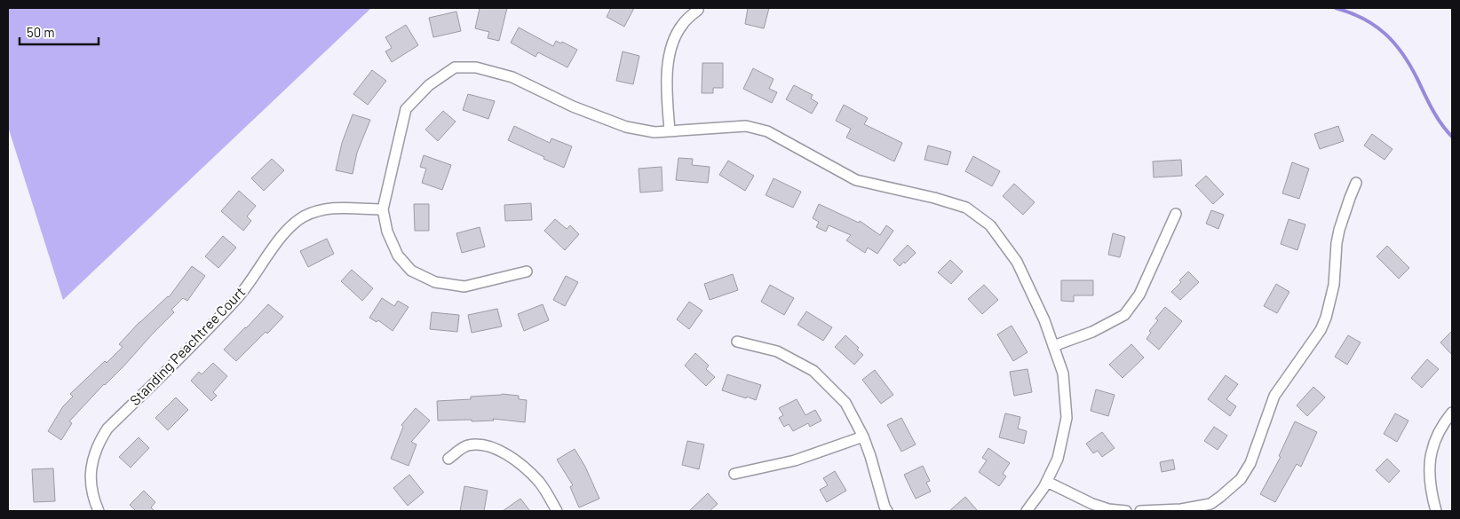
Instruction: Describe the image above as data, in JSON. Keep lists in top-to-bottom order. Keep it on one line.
{"streets":{"street":["Standing Peachtree Court"]},"scale_bar":"50 m"}
